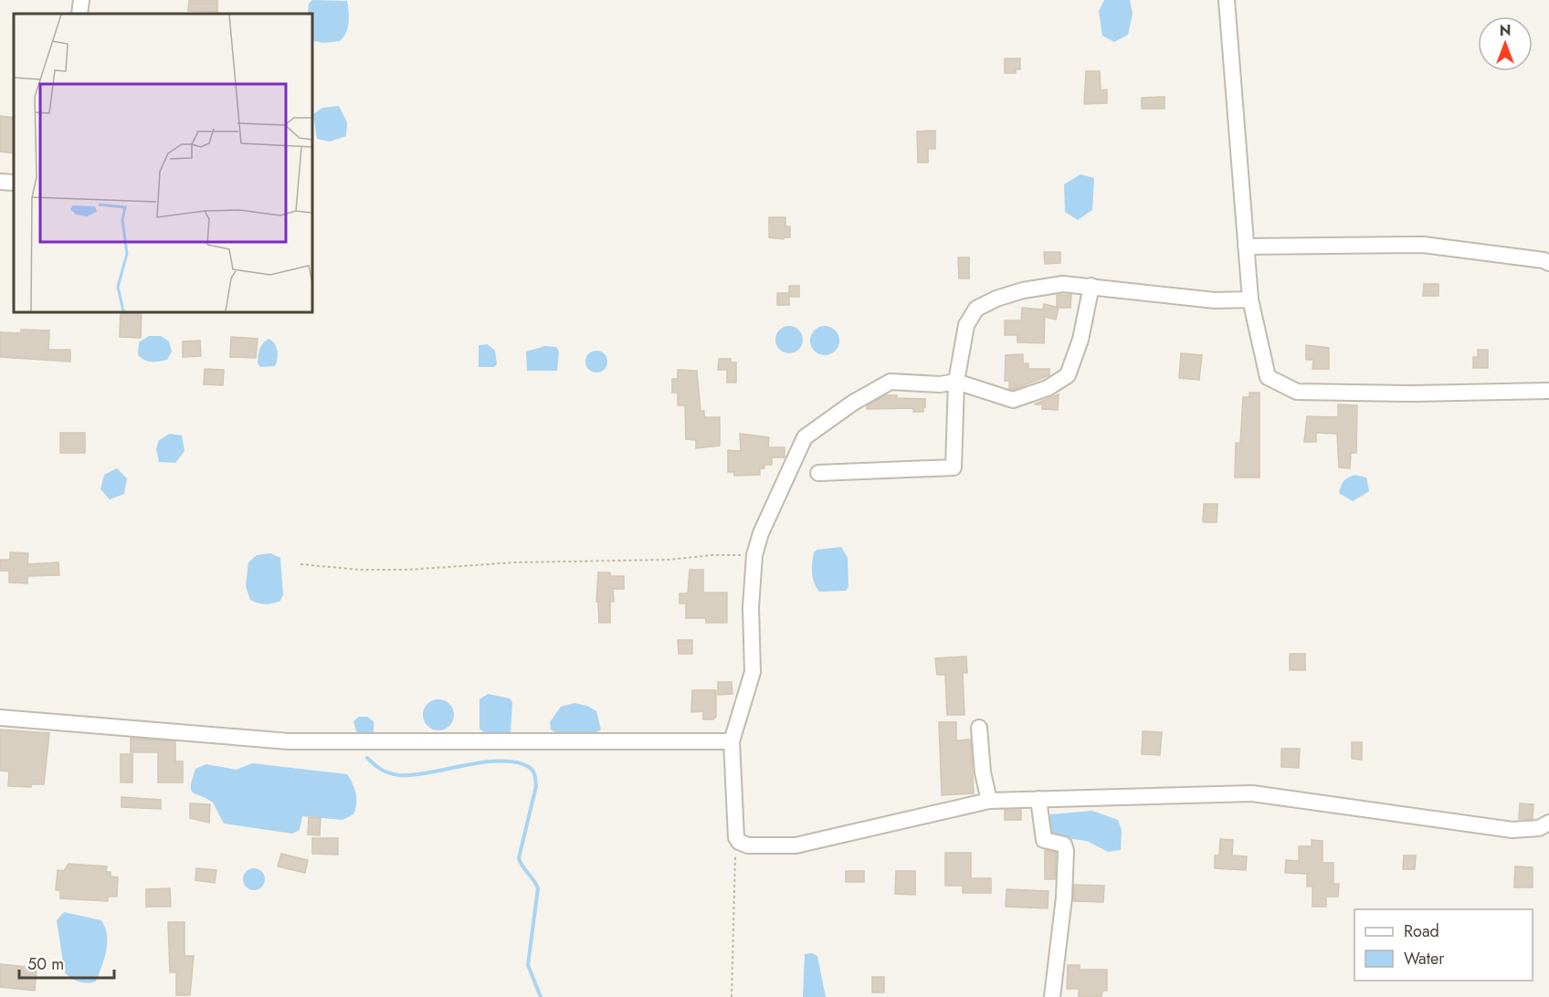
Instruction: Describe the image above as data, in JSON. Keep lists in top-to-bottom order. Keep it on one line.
{"legend":["Road","Water"],"scale_bar":"50 m","north":"top"}
